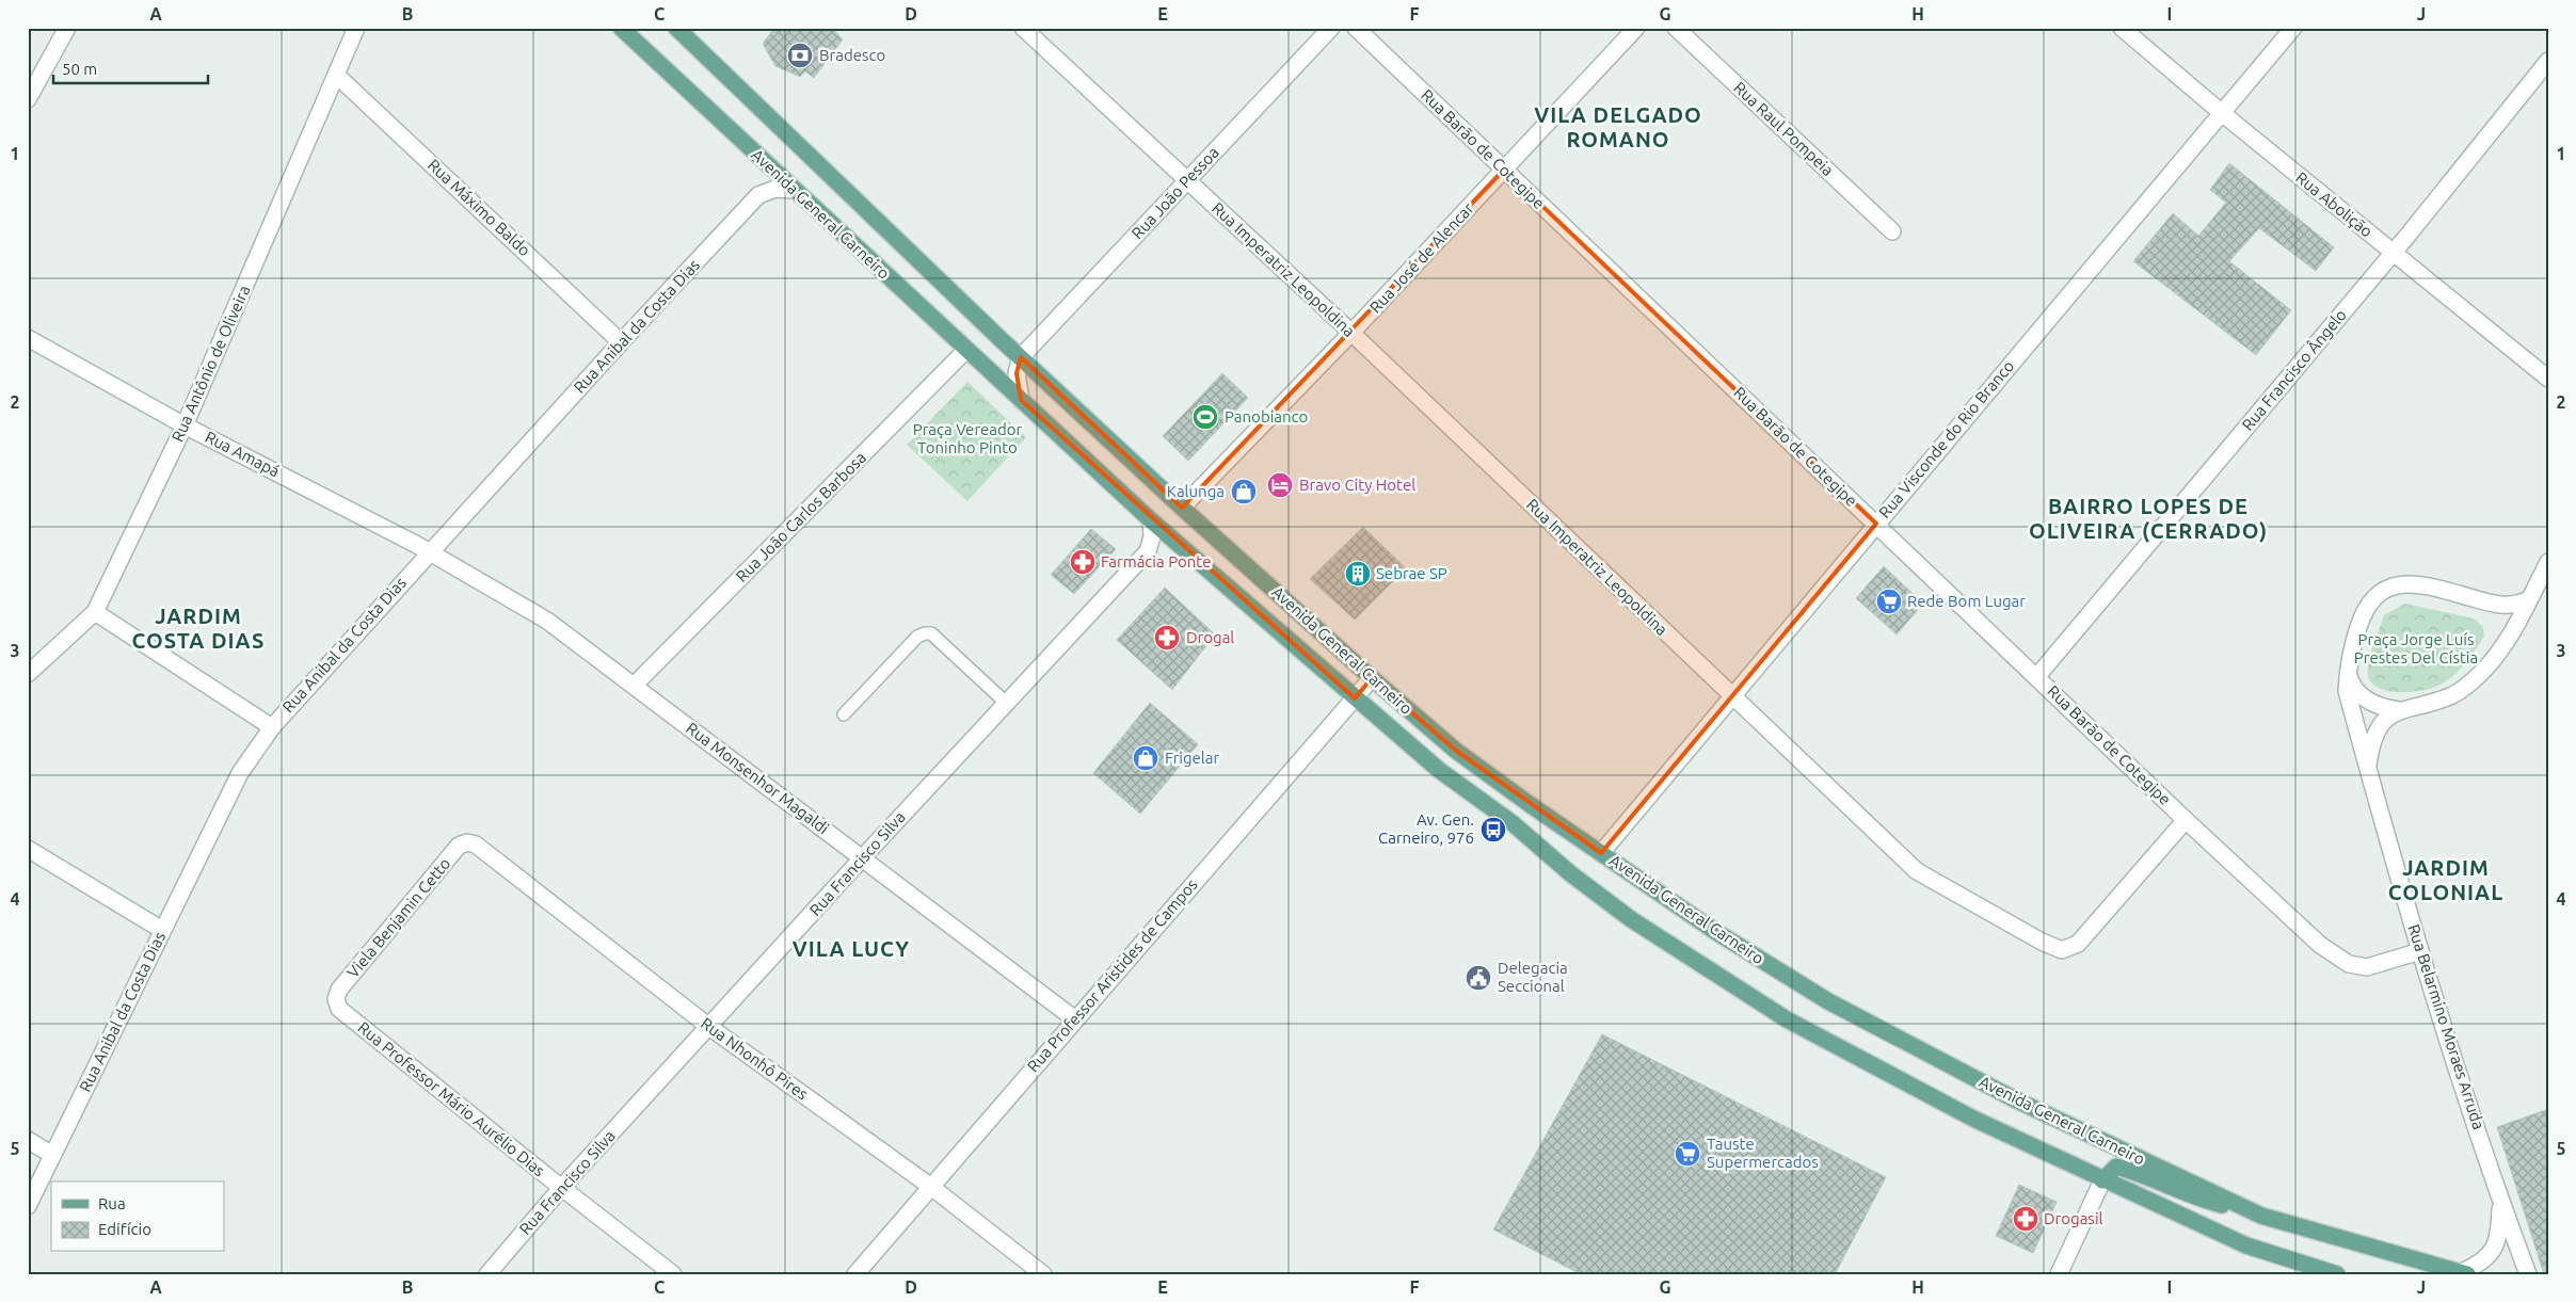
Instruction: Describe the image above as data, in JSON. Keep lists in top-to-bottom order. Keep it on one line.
{"streets":{"main road":["Avenida General Carneiro"],"street":["Rua Raul Pompeia","Rua Barão de Cotegipe","Rua João Pessoa","Rua Abolição","Rua Máximo Baldo","Rua José de Alencar","Rua Imperatriz Leopoldina","Rua Anibal da Costa Dias","Rua Antônio de Oliveira","Rua Francisco Ângelo","Rua Visconde do Rio Branco","Rua Amapá","Rua João Carlos Barbosa","Rua Monsenhor Magaldi","Rua Francisco Silva","Viela Benjamin Cetto","Rua Professor Aristides de Campos","Rua Belarmino Moraes Arruda","Rua Nhonhô Pires","Rua Professor Mário Aurélio Dias"]},"crossings":[["Rua Barão de Cotegipe","Rua José de Alencar"],["Rua Barão de Cotegipe","Rua Imperatriz Leopoldina"],["Rua Barão de Cotegipe","Rua Francisco Ângelo"],["Rua Barão de Cotegipe","Rua Visconde do Rio Branco"],["Rua Barão de Cotegipe","Rua Belarmino Moraes Arruda"],["Rua João Pessoa","Avenida General Carneiro"],["Rua João Pessoa","Rua Imperatriz Leopoldina"],["Rua Abolição","Rua Francisco Ângelo"],["Rua Abolição","Rua Visconde do Rio Branco"],["Rua Máximo Baldo","Rua Anibal da Costa Dias"],["Rua Máximo Baldo","Rua Antônio de Oliveira"],["Avenida General Carneiro","Rua José de Alencar"],["Avenida General Carneiro","Rua Anibal da Costa Dias"],["Avenida General Carneiro","Rua Visconde do Rio Branco"],["Avenida General Carneiro","Rua João Carlos Barbosa"],["Avenida General Carneiro","Rua Francisco Silva"],["Avenida General Carneiro","Rua Professor Aristides de Campos"],["Avenida General Carneiro","Rua Belarmino Moraes Arruda"],["Rua José de Alencar","Rua Imperatriz Leopoldina"],["Rua Imperatriz Leopoldina","Rua Visconde do Rio Branco"],["Rua Anibal da Costa Dias","Rua Amapá"],["Rua Anibal da Costa Dias","Rua Monsenhor Magaldi"],["Rua Antônio de Oliveira","Rua Amapá"],["Rua Amapá","Rua Monsenhor Magaldi"],["Rua João Carlos Barbosa","Rua Monsenhor Magaldi"],["Rua Monsenhor Magaldi","Rua Francisco Silva"],["Rua Monsenhor Magaldi","Rua Professor Aristides de Campos"],["Rua Francisco Silva","Rua Nhonhô Pires"],["Rua Francisco Silva","Rua Professor Mário Aurélio Dias"],["Viela Benjamin Cetto","Rua Nhonhô Pires"],["Viela Benjamin Cetto","Rua Professor Mário Aurélio Dias"],["Rua Professor Aristides de Campos","Rua Nhonhô Pires"]],"districts":["VILA DELGADO ROMANO","BAIRRO LOPES DE OLIVEIRA (CERRADO)","JARDIM COSTA DIAS","JARDIM COLONIAL","VILA LUCY"],"parks":["Praça Vereador Toninho Pinto","Praça Jorge Luís Prestes Del Cístia"],"places":{"bank":["Bradesco"],"sports":["Panobianco"],"hotel":["Bravo City Hotel"],"shop":["Kalunga","Frigelar"],"pharmacy":["Farmácia Ponte","Drogal","Drogasil"],"building":["Sebrae SP"],"supermarket":["Rede Bom Lugar","Tauste Supermercados"],"bus stop":["Av. Gen. Carneiro, 976"],"public building":["Delegacia Seccional"]},"legend":["Rua","Edifício"],"scale_bar":"50 m","grid":{"columns":["A","B","C","D","E","F","G","H","I","J"],"rows":["1","2","3","4","5"]}}
